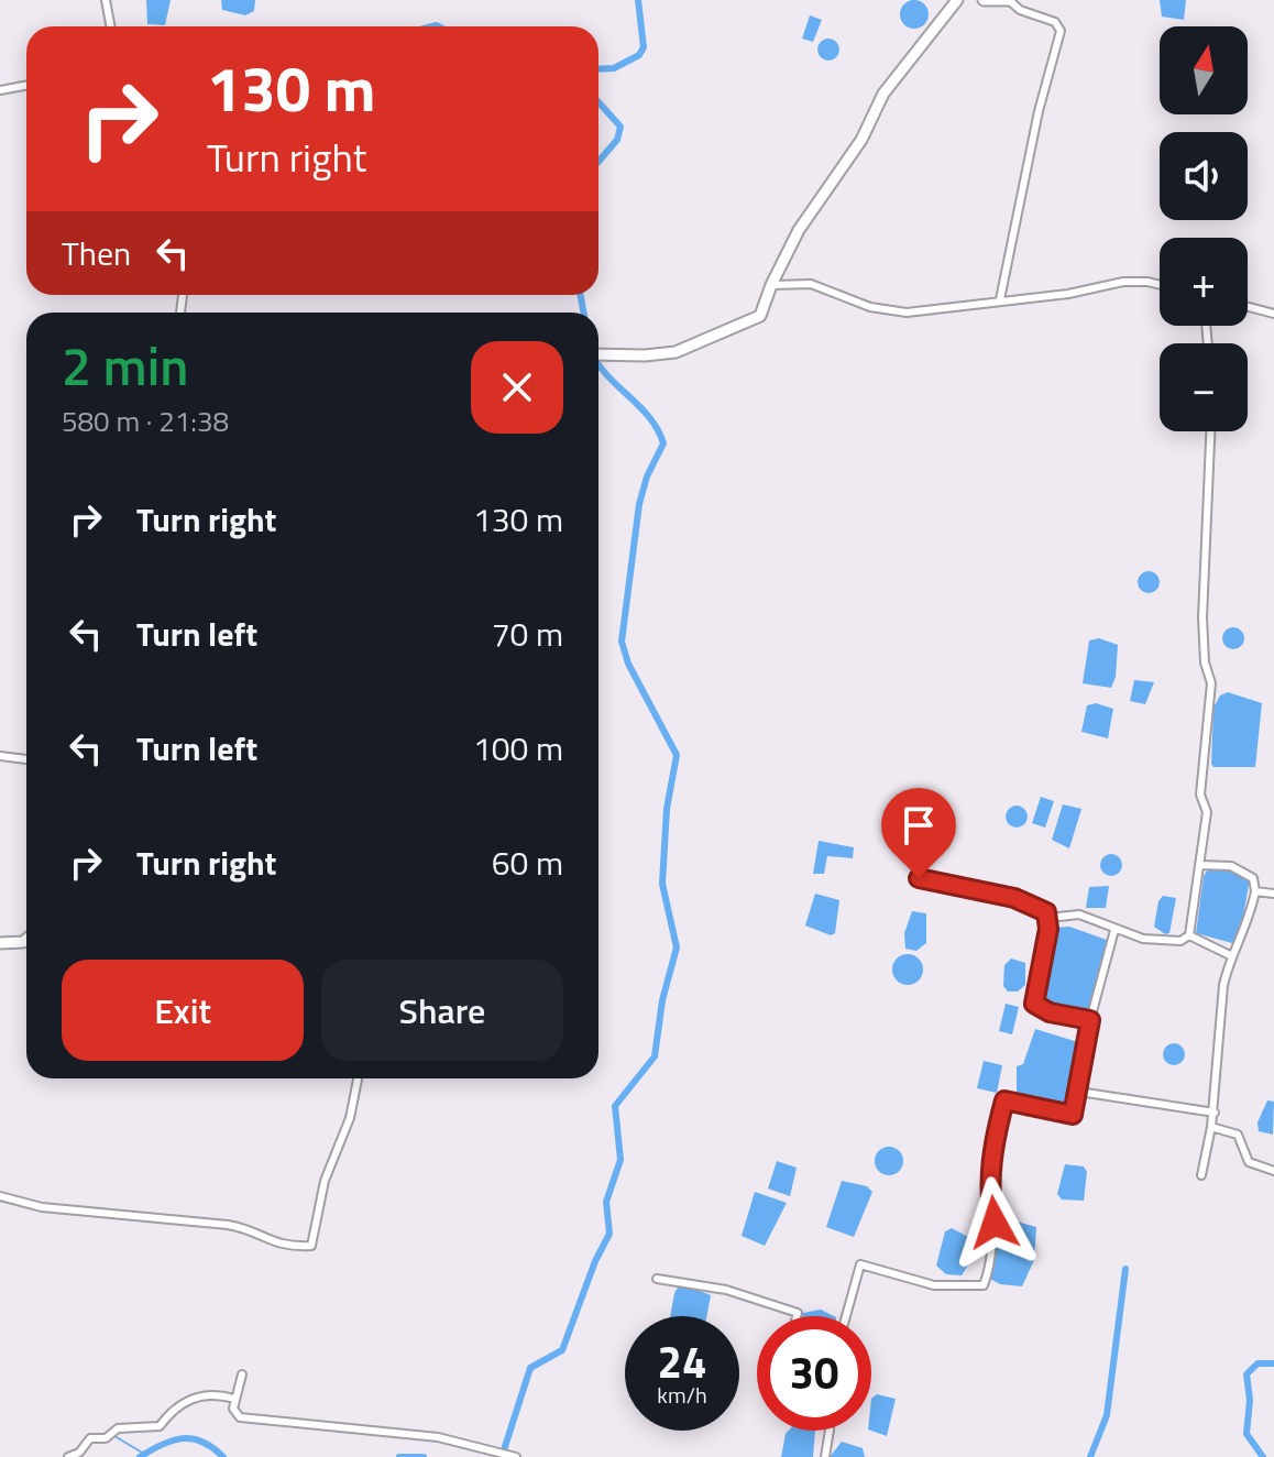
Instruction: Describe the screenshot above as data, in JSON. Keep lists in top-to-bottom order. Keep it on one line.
{"north":"top","page":{"map_buttons":["+","−"],"turn":["130 m","Turn right"],"then":"Then","heading":["2 min","580 m · 21:38"],"list":[{"name":"Turn right","value":"130 m"},{"name":"Turn left","value":"70 m"},{"name":"Turn left","value":"100 m"},{"name":"Turn right","value":"60 m"}],"buttons":["Exit","Share"],"speed":"24 km/h","limit":"30"}}
